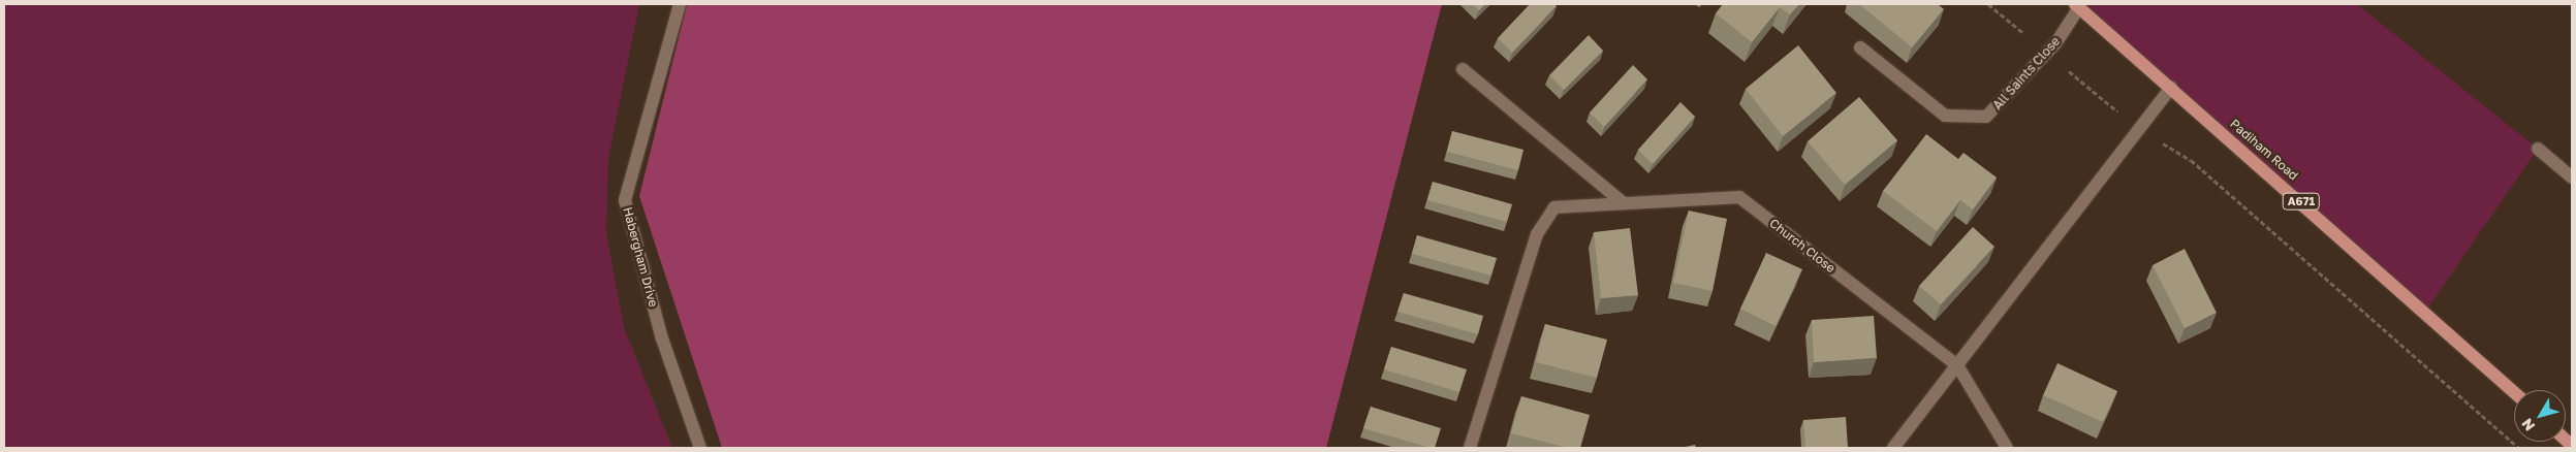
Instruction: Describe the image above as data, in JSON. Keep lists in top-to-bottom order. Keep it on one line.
{"streets":{"main road":["Padiham Road","A671"],"street":["All Saints Close","Church Close","Habergham Drive"]},"crossings":[["All Saints Close","Padiham Road"]],"north":"bottom left"}
